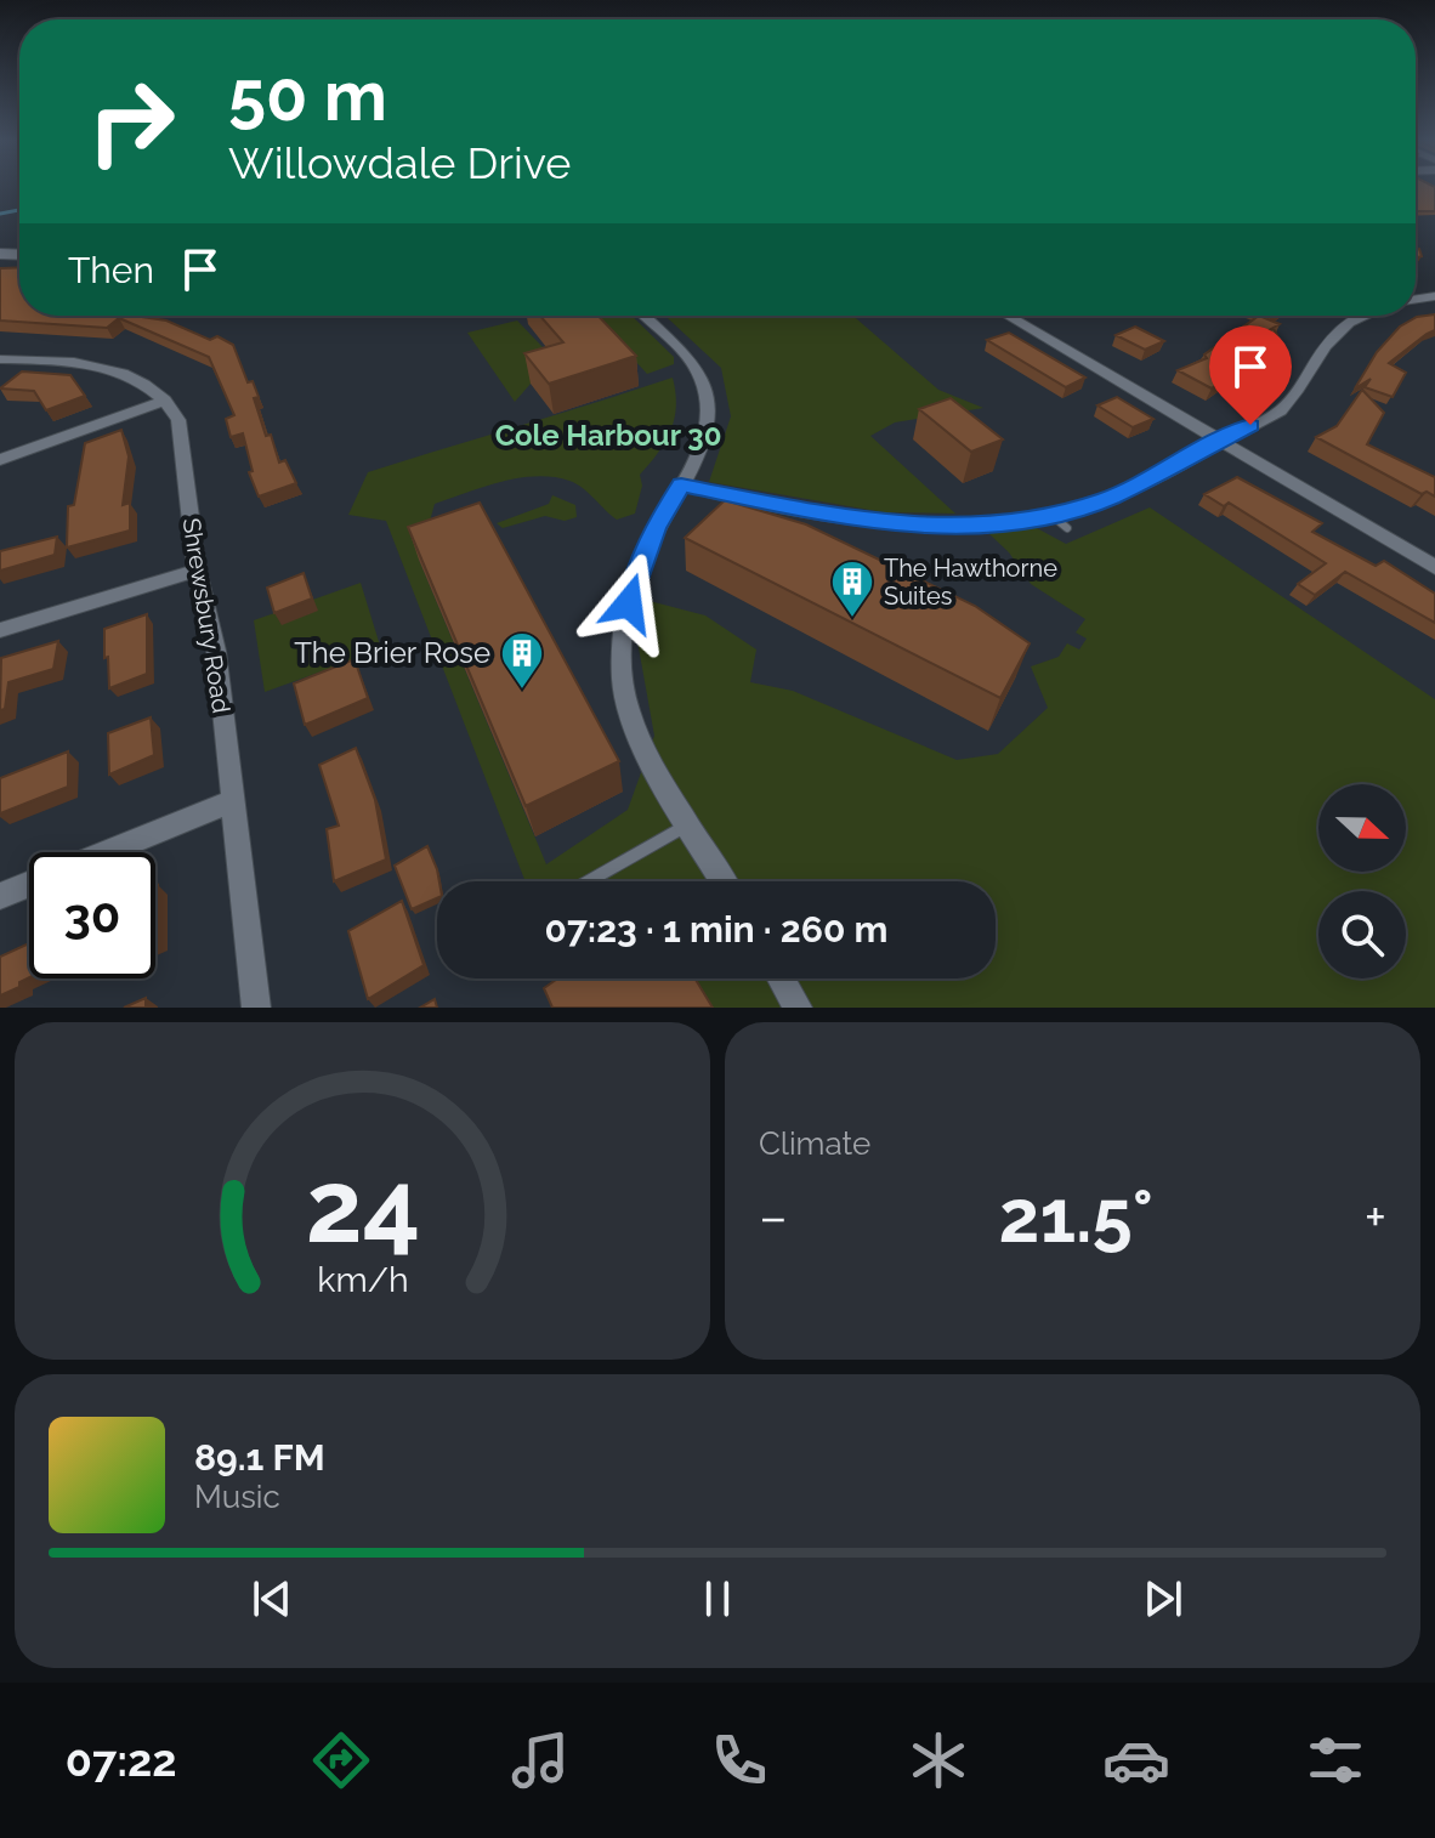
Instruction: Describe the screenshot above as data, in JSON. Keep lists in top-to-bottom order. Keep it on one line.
{"streets":{"street":["Shrewsbury Road"]},"districts":["Cole Harbour 30"],"places":{"building":["The Hawthorne Suites","The Brier Rose"]},"north":"right","page":{"turn":["50 m","Willowdale Drive"],"then":"Then","limit":"30","trip":"07:23 · 1 min · 260 m","tile":"Climate","heat":["−","21.5°","+"],"song":["89.1 FM","Music"],"tabs":"07:22","gauge":["24","km/h"]}}
